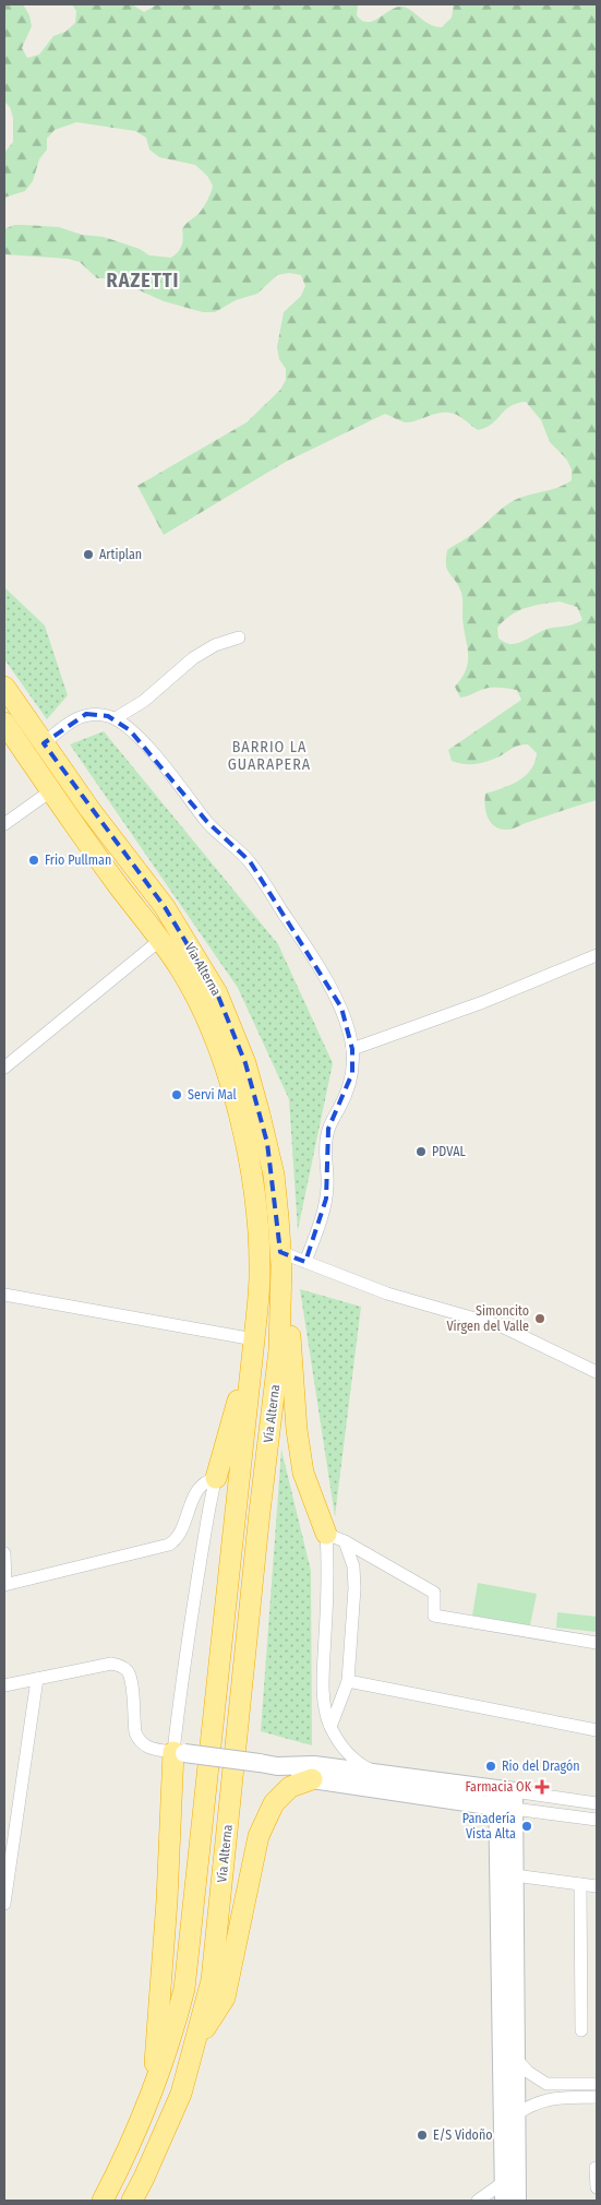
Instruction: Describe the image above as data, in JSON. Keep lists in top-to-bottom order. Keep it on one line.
{"streets":{"highway":["Vía Alterna"]},"districts":["RAZETTI","BARRIO LA GUARAPERA"],"places":{"other":["Artiplan","Frio Pullman","Servi Mal","PDVAL","Simoncito Virgen del Valle","Rio del Dragón","Panadería Vista Alta","E/S Vidoño"],"health":["Farmacia OK"]}}
